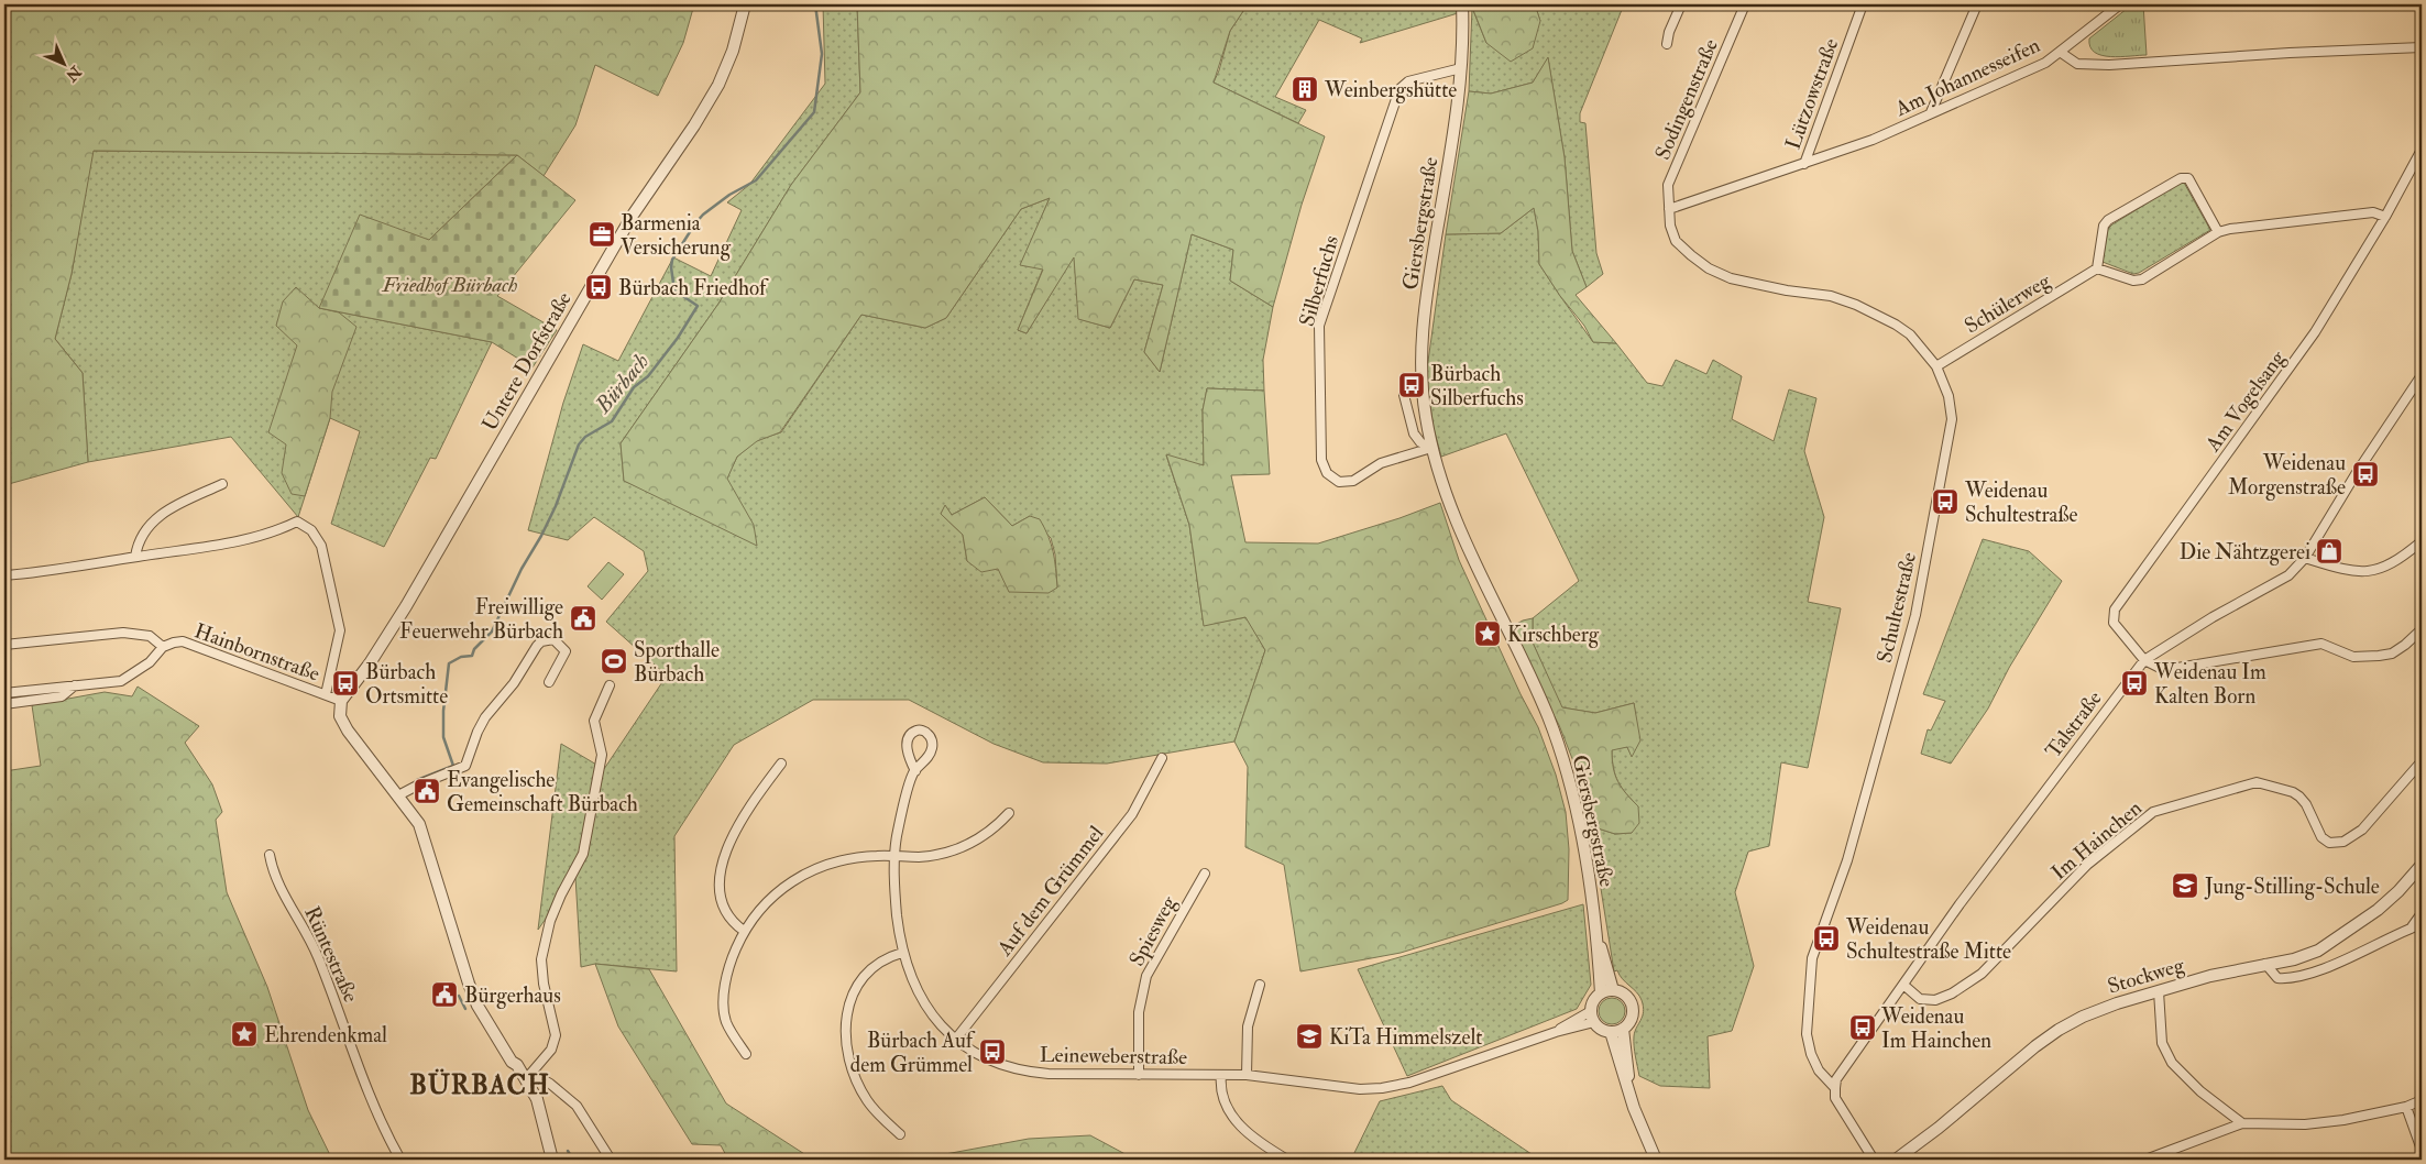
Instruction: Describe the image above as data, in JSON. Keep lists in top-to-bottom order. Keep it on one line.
{"streets":{"street":["Am Johannesseifen","Lützowstraße","Sodingenstraße","Giersbergstraße","Silberfuchs","Schülerweg","Untere Dorfstraße","Am Vogelsang","Schultestraße","Hainbornstraße","Talstraße","Im Hainchen","Auf dem Grümmel","Spiesweg","Rüntestraße","Stockweg","Leineweberstraße"]},"crossings":[["Am Johannesseifen","Lützowstraße"],["Am Johannesseifen","Sodingenstraße"],["Am Johannesseifen","Schultestraße"],["Sodingenstraße","Schultestraße"],["Giersbergstraße","Silberfuchs"],["Giersbergstraße","Leineweberstraße"],["Schülerweg","Schultestraße"],["Untere Dorfstraße","Hainbornstraße"],["Am Vogelsang","Talstraße"],["Schultestraße","Talstraße"],["Talstraße","Im Hainchen"],["Auf dem Grümmel","Leineweberstraße"],["Spiesweg","Leineweberstraße"]],"districts":["BÜRBACH"],"water":["Bürbach"],"parks":["Friedhof Bürbach"],"places":{"building":["Weinbergshütte"],"office":["Barmenia Versicherung"],"bus stop":["Bürbach Friedhof","Bürbach Silberfuchs","Weidenau Morgenstraße","Weidenau Schultestraße","Bürbach Ortsmitte","Weidenau Im Kalten Born","Weidenau Schultestraße Mitte","Weidenau Im Hainchen","Bürbach Auf dem Grümmel"],"shop":["Die Nähtzgerei"],"public building":["Freiwillige Feuerwehr Bürbach","Evangelische Gemeinschaft Bürbach","Bürgerhaus"],"place":["Kirschberg","Ehrendenkmal"],"sports":["Sporthalle Bürbach"],"school or university":["Jung-Stilling-Schule","KiTa Himmelszelt"]},"north":"bottom right"}
